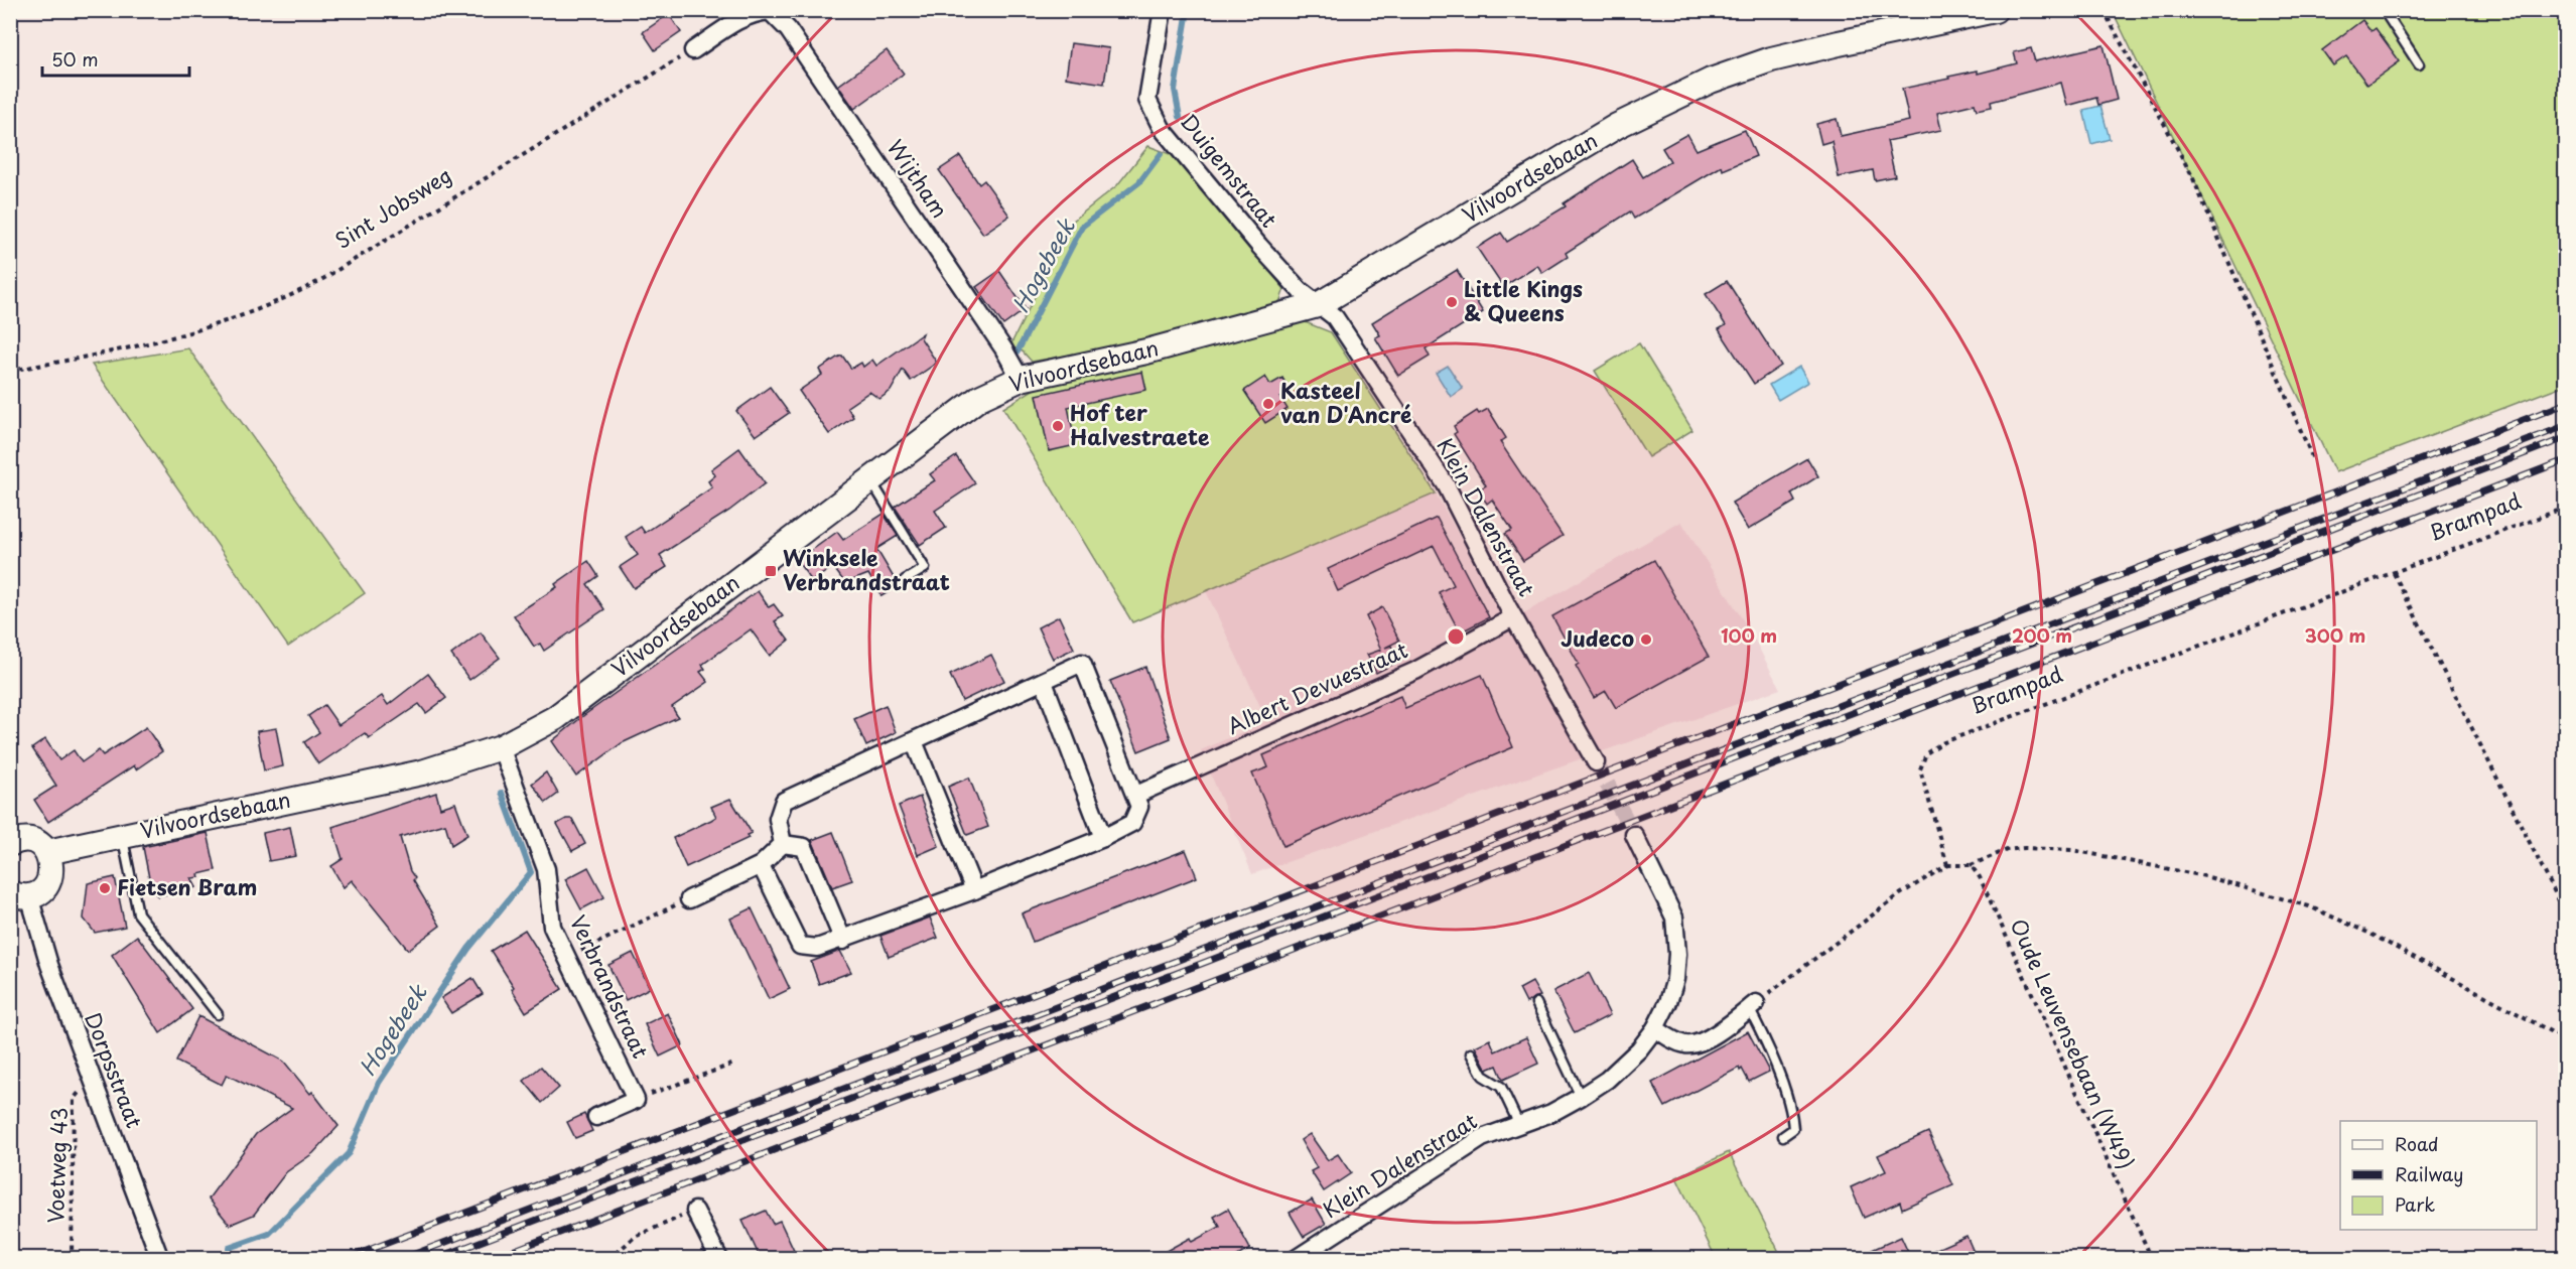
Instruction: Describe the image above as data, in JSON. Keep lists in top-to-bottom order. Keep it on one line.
{"streets":{"street":["Duigemstraat","Vilvoordsebaan","Wijtham","Klein Dalenstraat","Albert Devuestraat","Verbrandstraat","Dorpsstraat"],"path":["Sint Jobsweg","Brampad","Oude Leuvensebaan (W49)","Voetweg 43"]},"crossings":[["Duigemstraat","Vilvoordsebaan"],["Duigemstraat","Klein Dalenstraat"],["Vilvoordsebaan","Wijtham"],["Vilvoordsebaan","Klein Dalenstraat"],["Vilvoordsebaan","Verbrandstraat"],["Klein Dalenstraat","Albert Devuestraat"],["Dorpsstraat","Voetweg 43"]],"water":["Hogebeek"],"places":{"other":["Little Kings & Queens","Kasteel van D'Ancré","Hof ter Halvestraete","Judeco","Fietsen Bram"],"transit":["Winksele Verbrandstraat"]},"legend":["Road","Railway","Park"],"scale_bar":"50 m","rings":["100 m","200 m","300 m"]}
